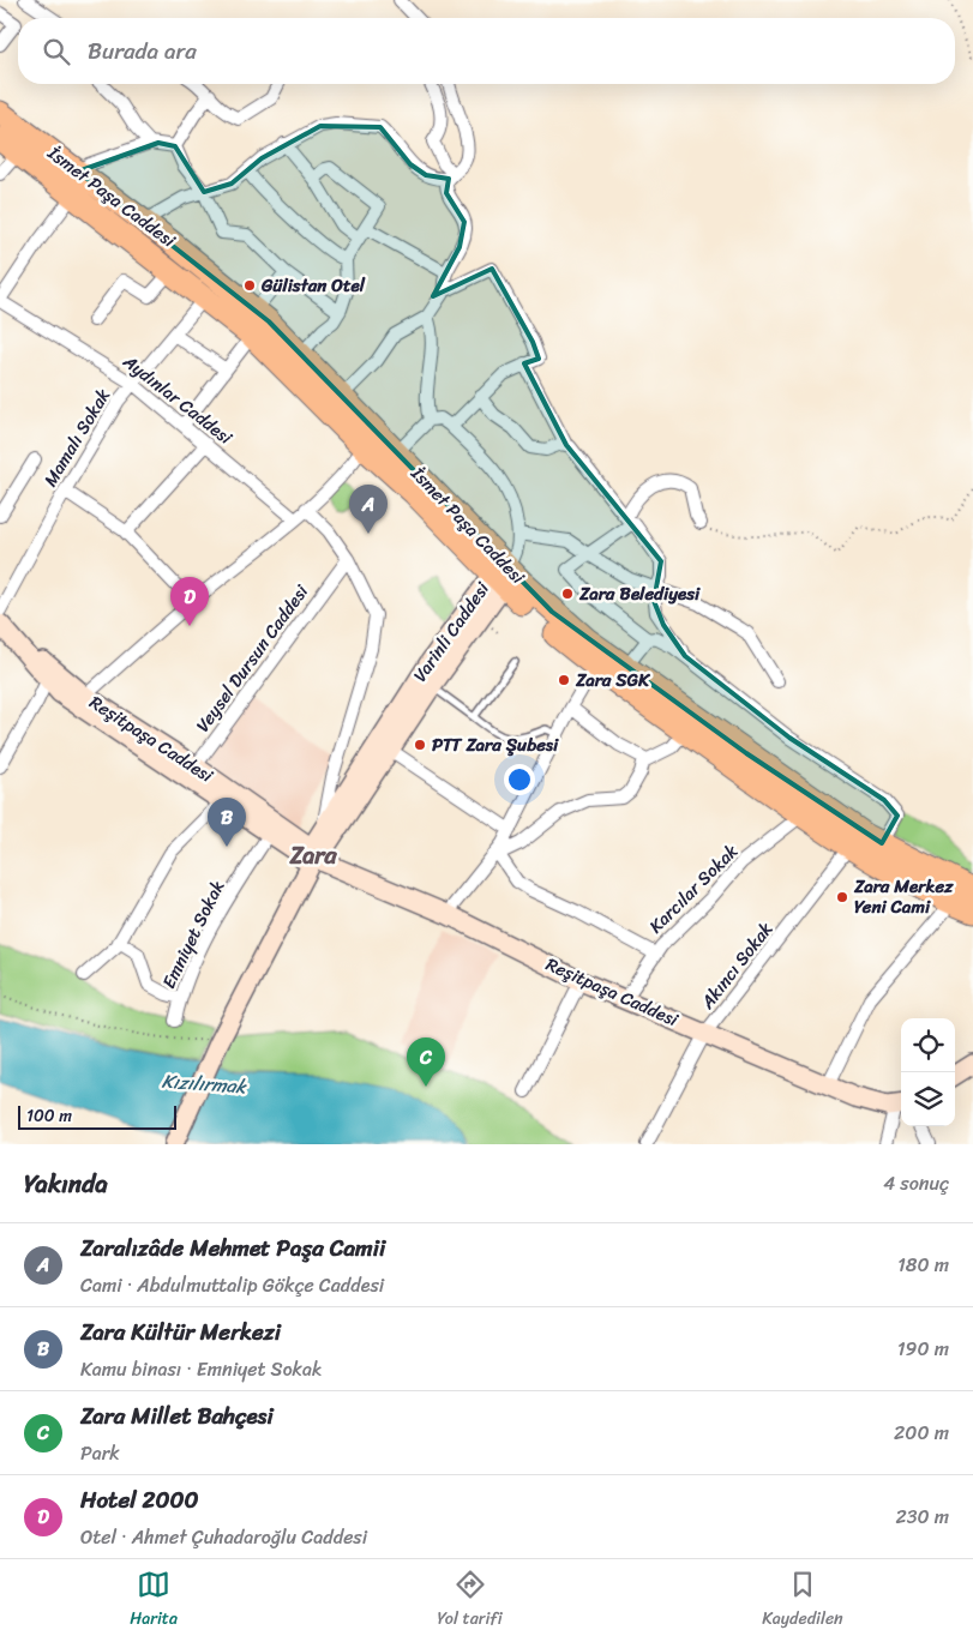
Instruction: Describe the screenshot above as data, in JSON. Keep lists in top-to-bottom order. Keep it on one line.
{"streets":{"highway":["İsmet Paşa Caddesi"],"main road":["Varinli Caddesi","Reşitpaşa Caddesi"],"street":["Aydınlar Caddesi","Mamalı Sokak","Veysel Dursun Caddesi","Karcılar Sokak","Emniyet Sokak","Akıncı Sokak"]},"crossings":[["İsmet Paşa Caddesi","Mamalı Sokak"],["İsmet Paşa Caddesi","Varinli Caddesi"],["İsmet Paşa Caddesi","Karcılar Sokak"],["İsmet Paşa Caddesi","Akıncı Sokak"],["Aydınlar Caddesi","Mamalı Sokak"],["Varinli Caddesi","Reşitpaşa Caddesi"],["Veysel Dursun Caddesi","Reşitpaşa Caddesi"],["Reşitpaşa Caddesi","Karcılar Sokak"],["Reşitpaşa Caddesi","Akıncı Sokak"]],"districts":["Zara"],"water":["Kızılırmak"],"places":["Gülistan Otel","Zara Belediyesi","Zara SGK","PTT Zara Şubesi","Zara Merkez Yeni Cami"],"scale_bar":"100 m","page":{"search":"Burada ara","pins":["A","D","B","C"],"scale":"100 m","heading":["Yakında","4 sonuç"],"list":[{"mark":"A","name":"Zaralızâde Mehmet Paşa Camii","note":"Cami · Abdulmuttalip Gökçe Caddesi","value":"180 m"},{"mark":"B","name":"Zara Kültür Merkezi","note":"Kamu binası · Emniyet Sokak","value":"190 m"},{"mark":"C","name":"Zara Millet Bahçesi","note":"Park","value":"200 m"},{"mark":"D","name":"Hotel 2000","note":"Otel · Ahmet Çuhadaroğlu Caddesi","value":"230 m"}],"nav":["Harita","Yol tarifi","Kaydedilen"]}}
